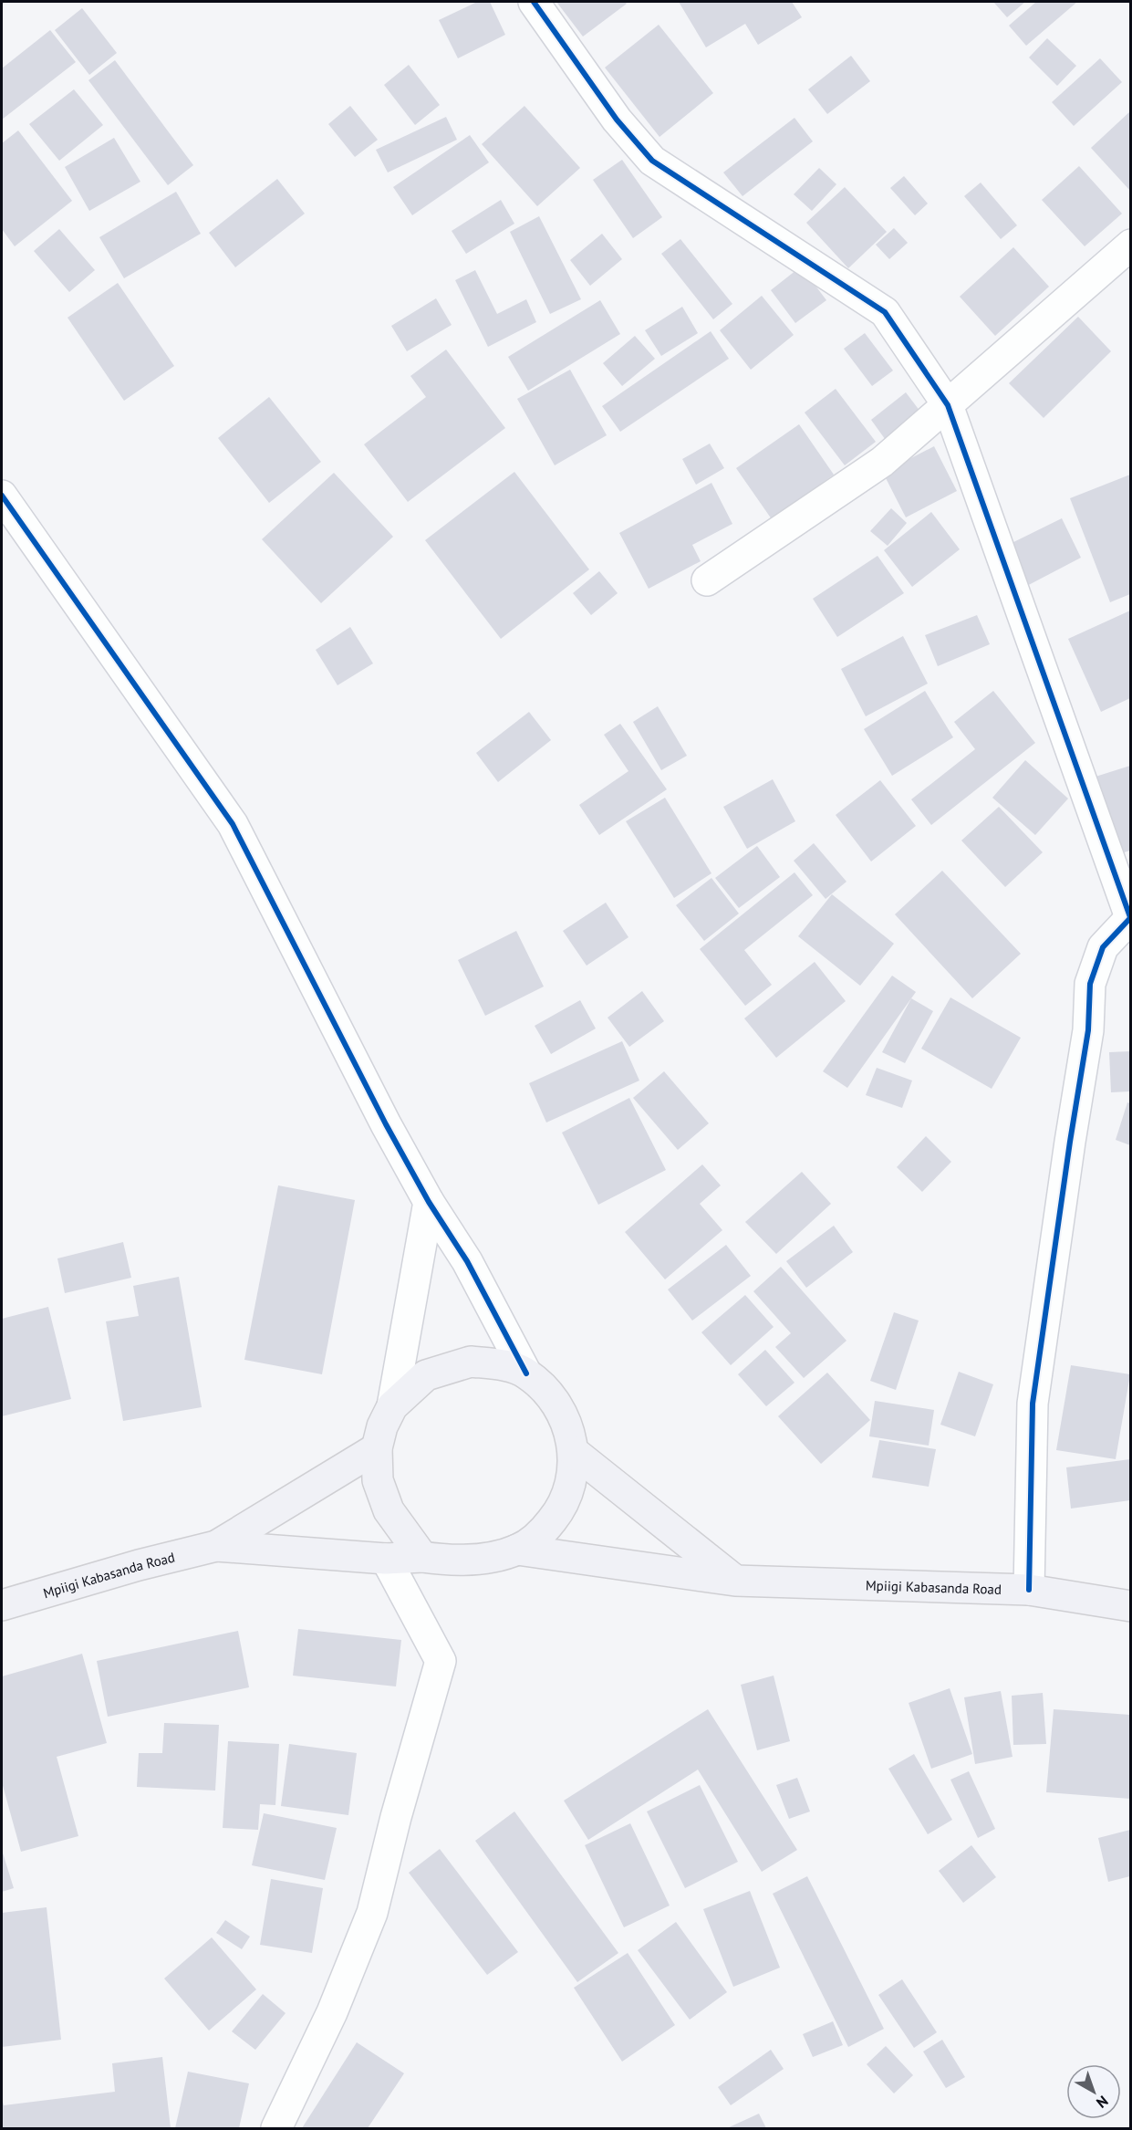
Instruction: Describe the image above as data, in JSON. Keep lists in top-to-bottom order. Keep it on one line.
{"streets":{"main road":["Mpiigi Kabasanda Road"]},"north":"bottom right"}
